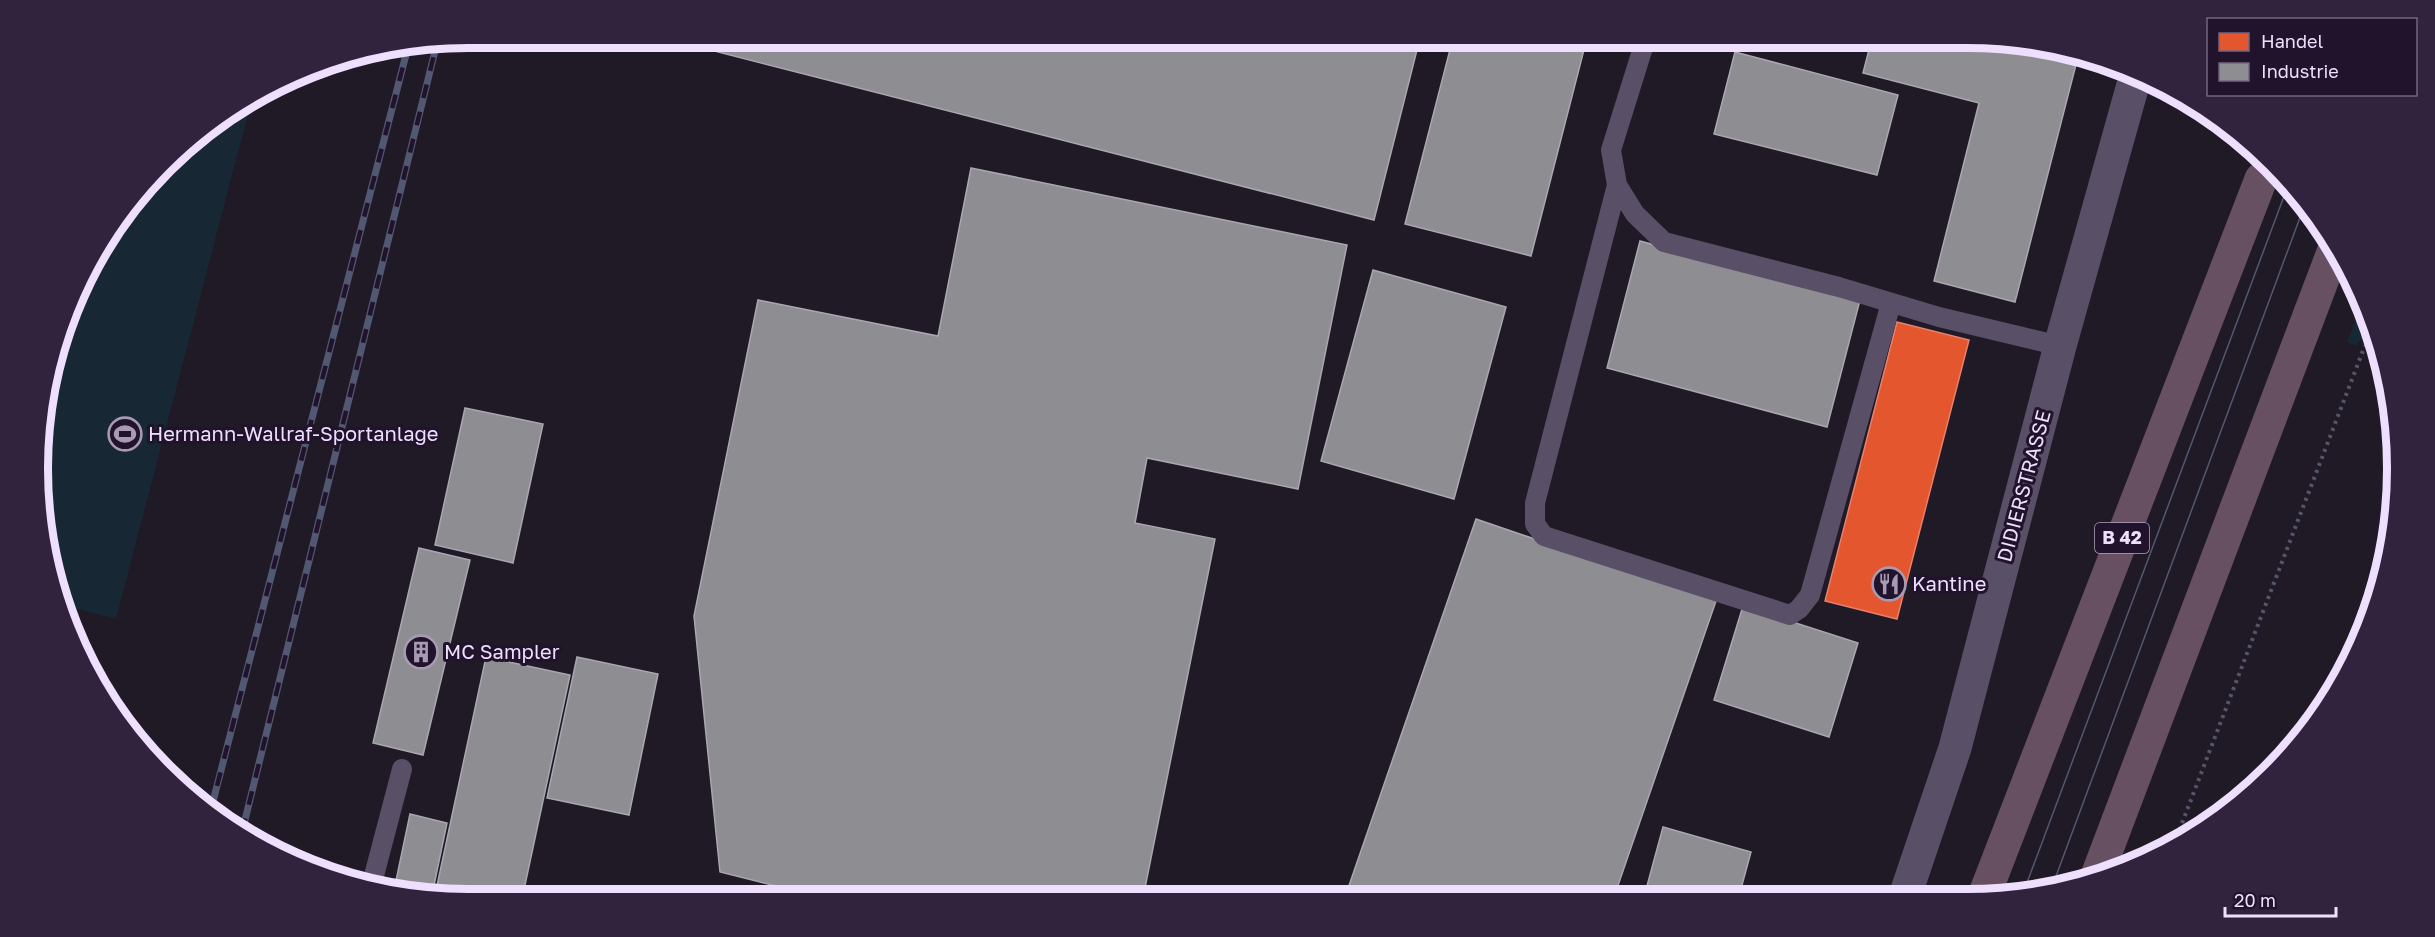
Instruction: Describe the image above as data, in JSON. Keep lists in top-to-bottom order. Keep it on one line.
{"streets":{"highway":["B 42"],"street":["DIDIERSTRASSE"]},"places":{"sports":["Hermann-Wallraf-Sportanlage"],"restaurant":["Kantine"],"building":["MC Sampler"]},"legend":["Handel","Industrie"],"scale_bar":"20 m"}
